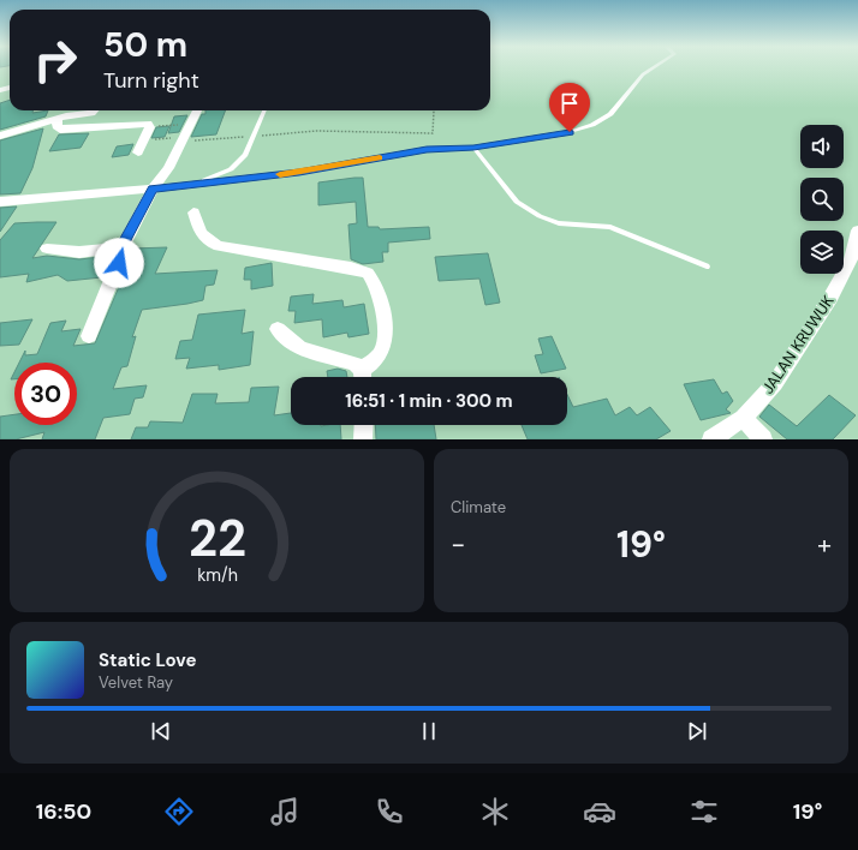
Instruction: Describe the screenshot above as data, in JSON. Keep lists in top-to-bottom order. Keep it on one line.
{"streets":{"street":["JALAN KRUWUK"]},"page":{"turn":["50 m","Turn right"],"limit":"30","trip":"16:51 · 1 min · 300 m","tile":"Climate","heat":["−","19°","+"],"song":["Static Love","Velvet Ray"],"tabs":["16:50","19°"],"gauge":["22","km/h"]}}
